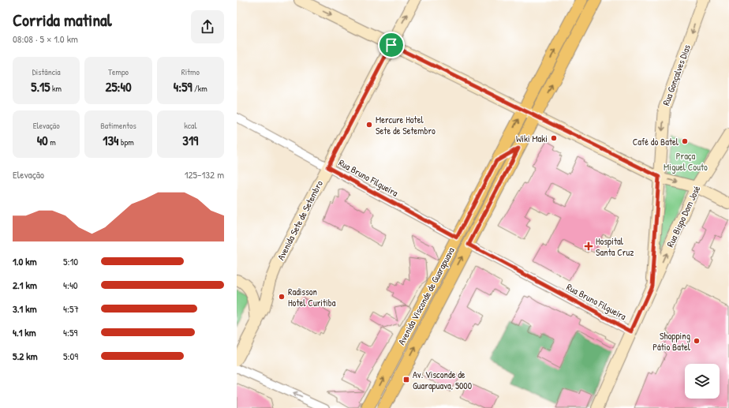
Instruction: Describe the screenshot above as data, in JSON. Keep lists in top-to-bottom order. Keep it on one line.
{"streets":{"main road":["Rua Gonçalves Dias","Rua Bispo Dom José","Avenida Sete de Setembro","Avenida Visconde de Guarapuava"],"street":["Rua Bruno Filgueira"]},"crossings":[["Rua Gonçalves Dias","Rua Bispo Dom José"],["Rua Bruno Filgueira","Rua Bispo Dom José"],["Rua Bruno Filgueira","Avenida Sete de Setembro"],["Rua Bruno Filgueira","Avenida Visconde de Guarapuava"]],"one_way":["Rua Gonçalves Dias","Rua Bispo Dom José","Avenida Visconde de Guarapuava"],"parks":["Praça Miguel Couto"],"places":{"other":["Mercure Hotel Sete de Setembro","Wiki Maki","Café do Batel","Radisson Hotel Curitiba","Shopping Pátio Batel"],"health":["Hospital Santa Cruz"],"transit":["Av. Visconde de Guarapuava, 5000"]},"page":{"heading":["Corrida matinal","08:08 · 5 × 1.0 km"],"stats":[["Distância","5.15 km"],["Tempo","25:40"],["Ritmo","4:59 /km"],["Elevação","40 m"],["Batimentos","134 bpm"],["kcal","319"]],"chart":["Elevação","125–132 m"],"list":[{"name":"1.0 km","note":"5:10"},{"name":"2.1 km","note":"4:40"},{"name":"3.1 km","note":"4:57"},{"name":"4.1 km","note":"4:59"},{"name":"5.2 km","note":"5:09"}]}}
